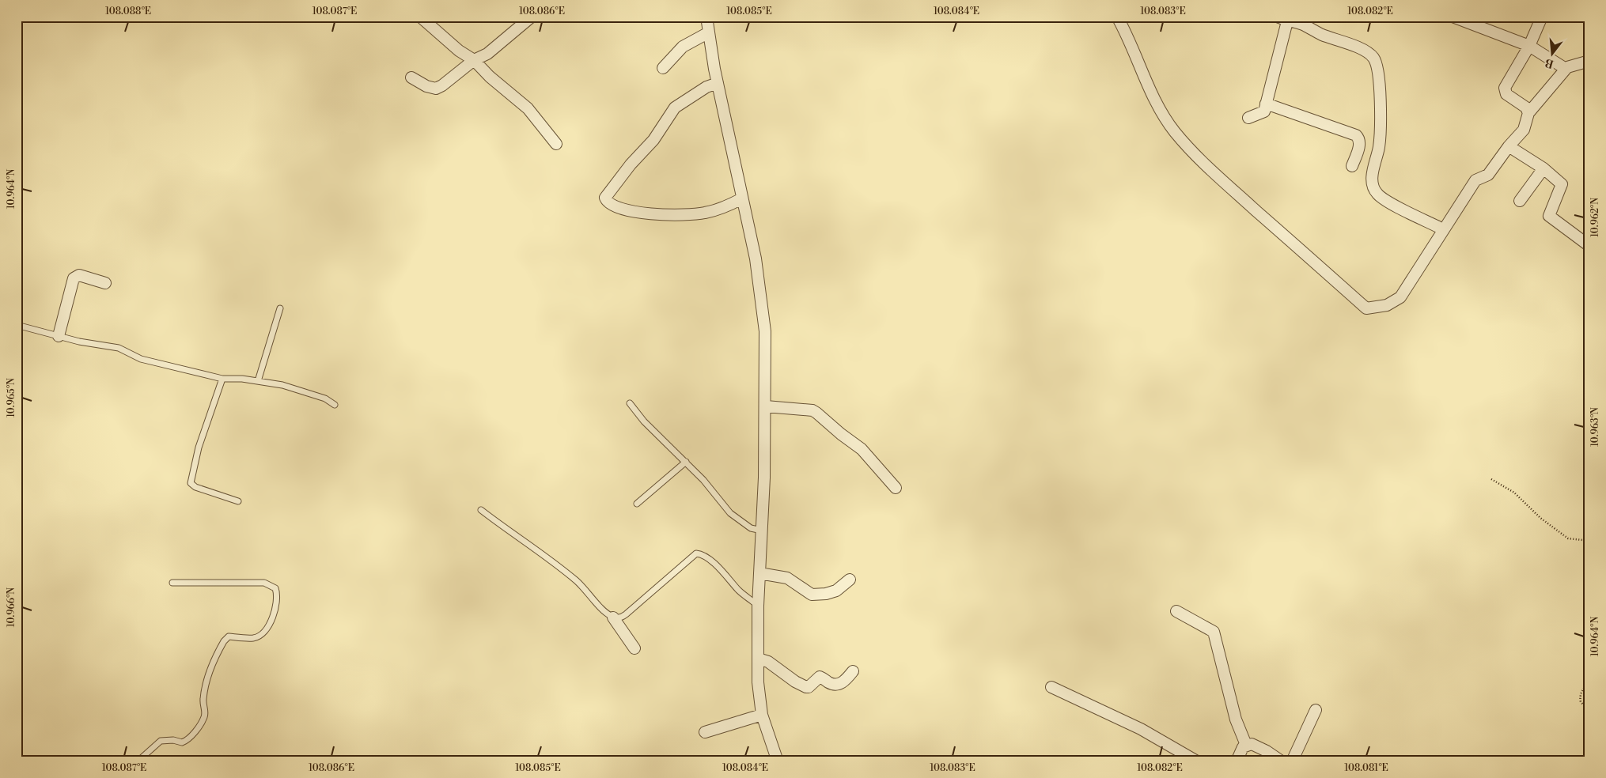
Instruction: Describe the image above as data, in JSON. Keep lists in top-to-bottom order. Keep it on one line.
{"north":"bottom","coordinates":["108.088°E","108.087°E","108.086°E","108.085°E","108.084°E","108.083°E","108.082°E","10.964°N","10.962°N","10.965°N","10.963°N","10.966°N","108.081°E"]}
